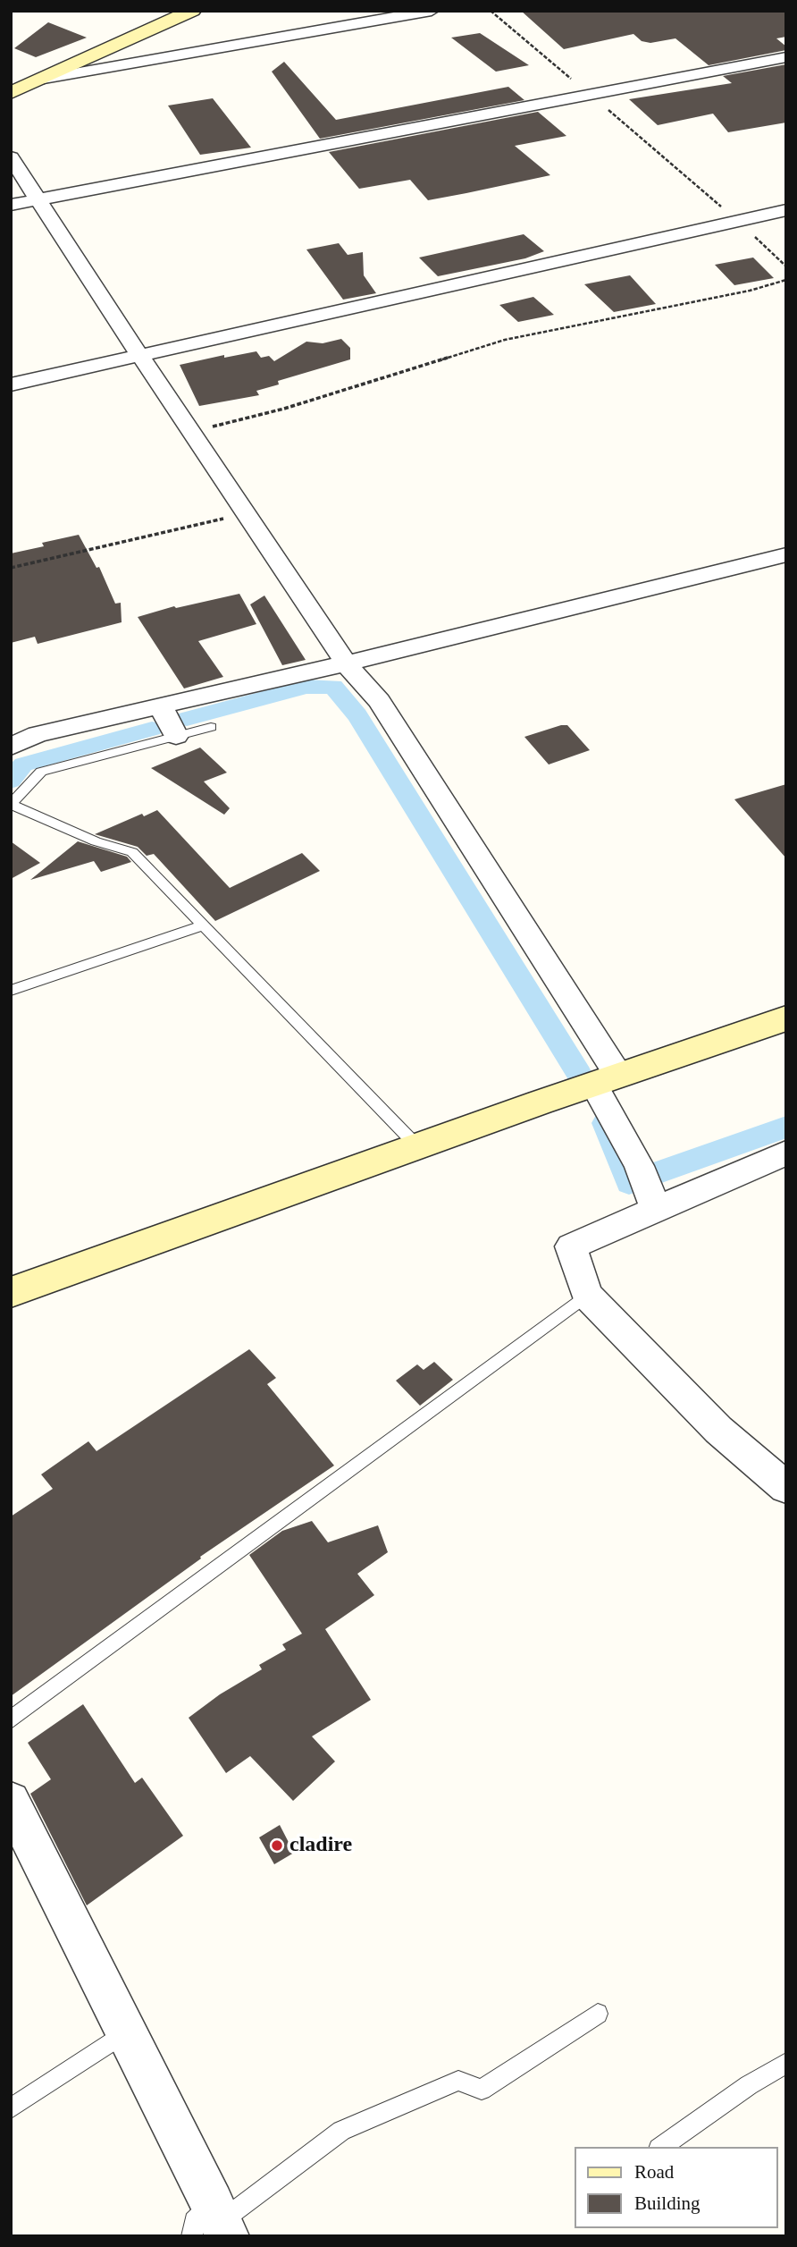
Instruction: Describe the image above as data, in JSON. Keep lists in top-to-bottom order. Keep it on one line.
{"places":["cladire"],"legend":["Road","Building"]}
